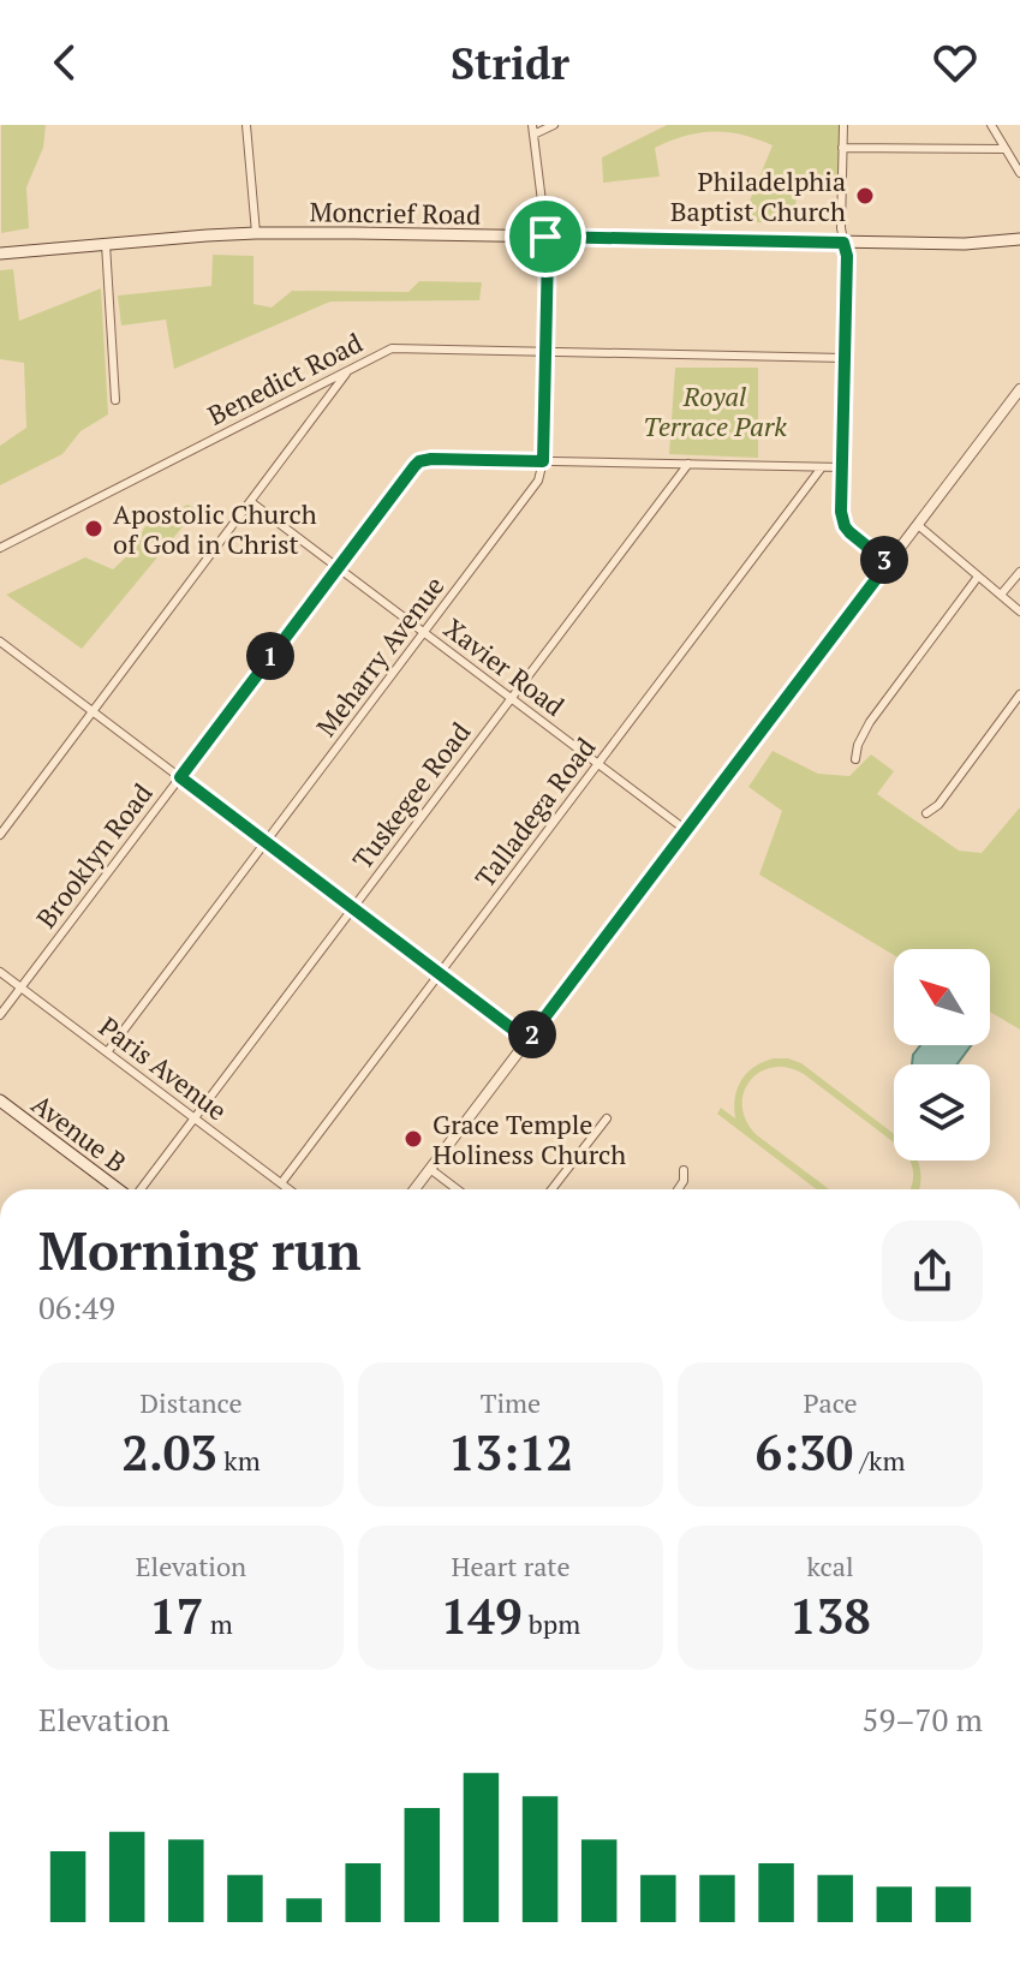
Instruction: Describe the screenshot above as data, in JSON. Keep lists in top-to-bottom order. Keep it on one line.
{"streets":{"main road":["Moncrief Road","Avenue B"],"street":["Benedict Road","Meharry Avenue","Xavier Road","Tuskegee Road","Talladega Road","Brooklyn Road","Paris Avenue"]},"crossings":[["Moncrief Road","Meharry Avenue"],["Benedict Road","Meharry Avenue"],["Meharry Avenue","Xavier Road"],["Meharry Avenue","Brooklyn Road"],["Meharry Avenue","Paris Avenue"],["Xavier Road","Tuskegee Road"],["Xavier Road","Talladega Road"],["Xavier Road","Brooklyn Road"],["Tuskegee Road","Brooklyn Road"],["Tuskegee Road","Paris Avenue"],["Talladega Road","Brooklyn Road"],["Talladega Road","Paris Avenue"],["Brooklyn Road","Paris Avenue"]],"parks":["Royal Terrace Park"],"places":["Philadelphia Baptist Church","Apostolic Church of God in Christ","Grace Temple Holiness Church"],"north":"top left","page":{"header":"Stridr","pins":["3","1","2"],"heading":["Morning run","06:49"],"stats":[["Distance","2.03 km"],["Time","13:12"],["Pace","6:30 /km"],["Elevation","17 m"],["Heart rate","149 bpm"],["kcal","138"]],"chart":["Elevation","59–70 m"]}}
